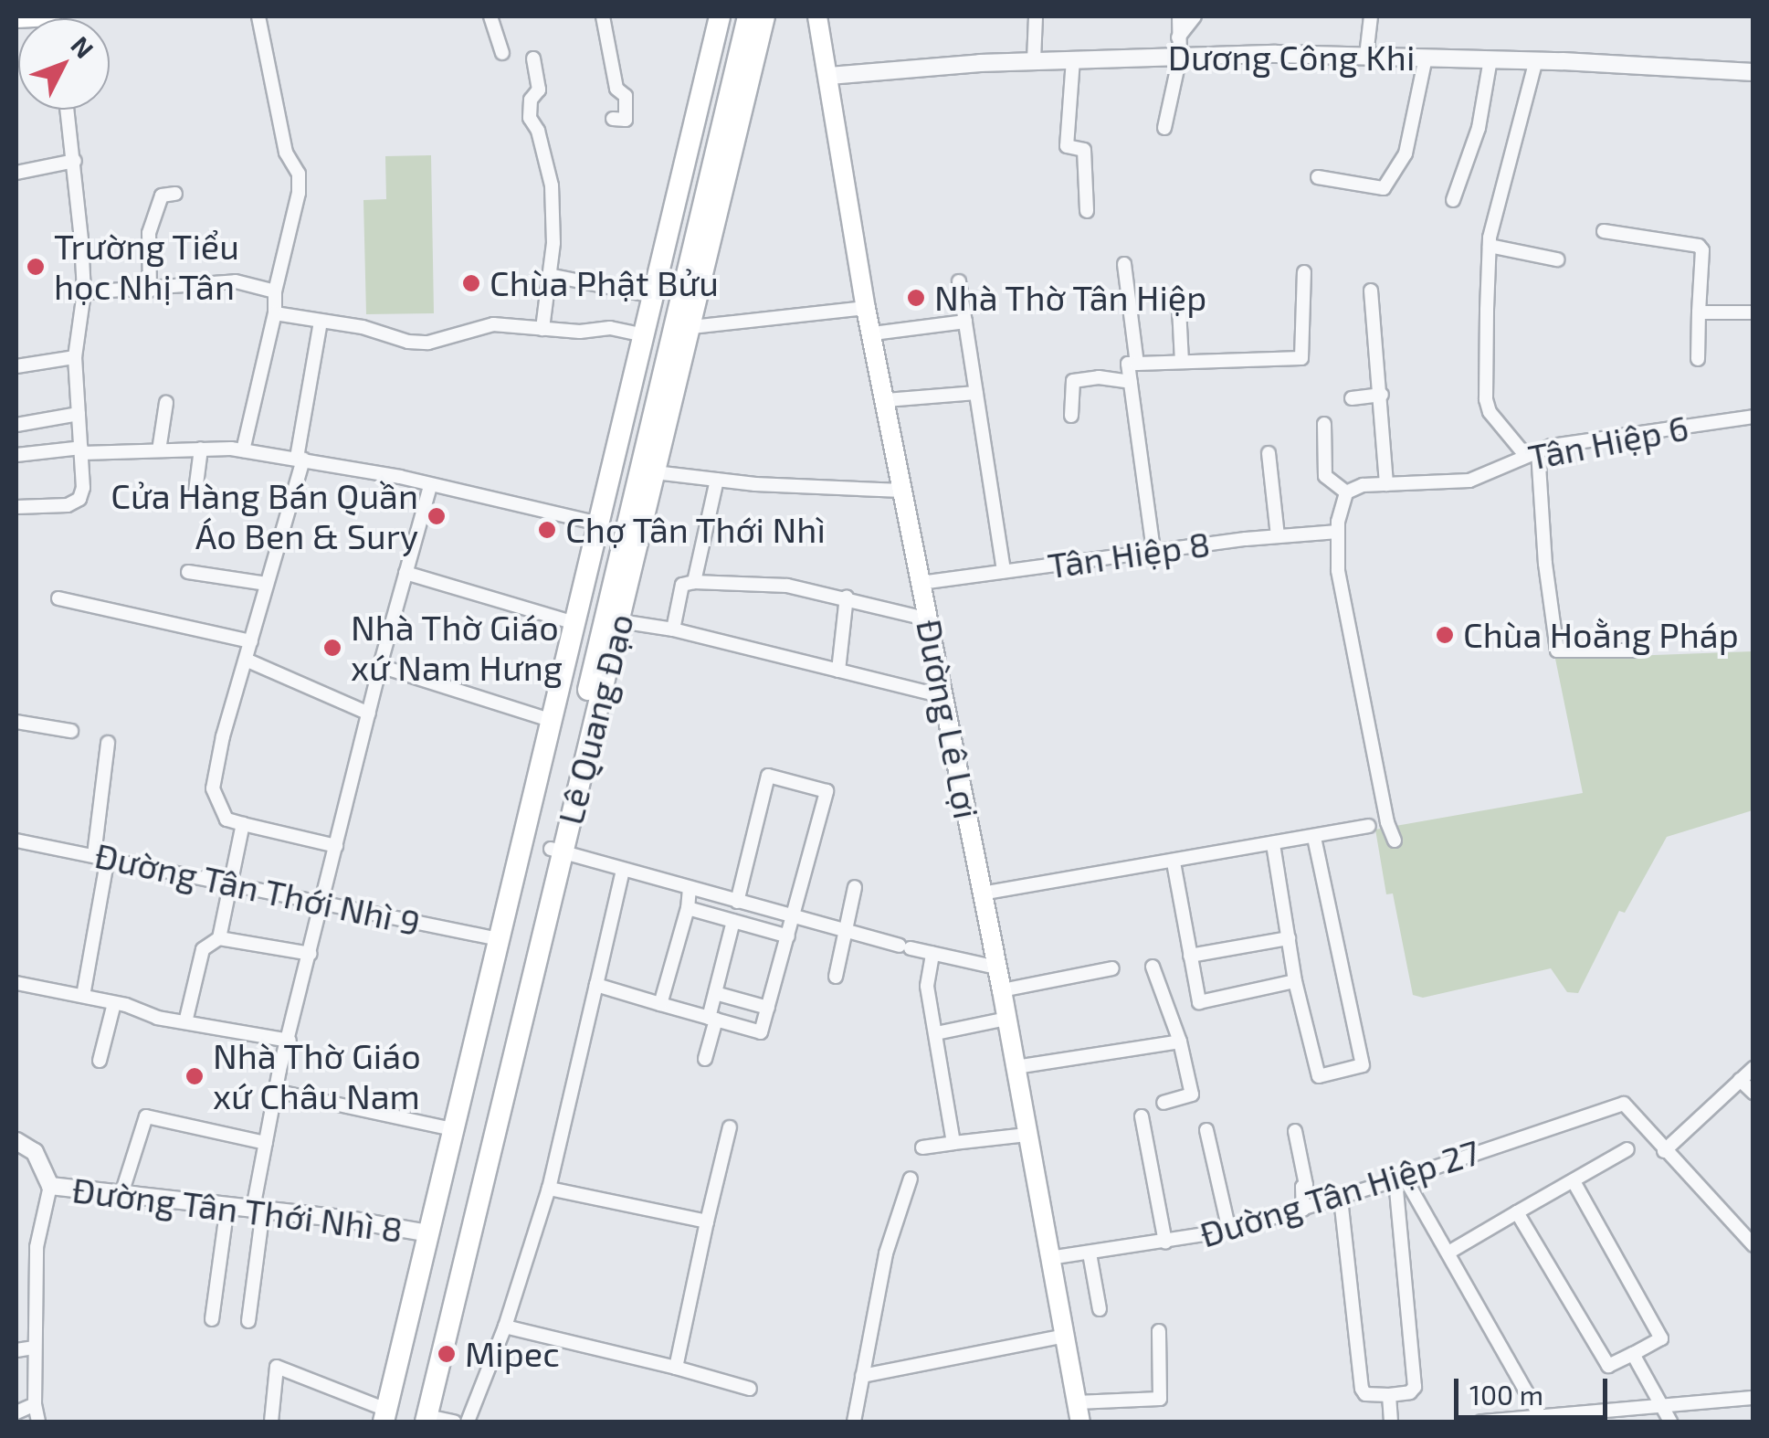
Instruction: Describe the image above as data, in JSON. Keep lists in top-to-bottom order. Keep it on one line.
{"streets":{"highway":["Lê Quang Đạo"],"main road":["Đường Lê Lợi"],"street":["Dương Công Khi","Tân Hiệp 6","Tân Hiệp 8","Đường Tân Thới Nhì 9","Đường Tân Hiệp 27","Đường Tân Thới Nhì 8"]},"crossings":[["Dương Công Khi","Đường Lê Lợi"],["Tân Hiệp 8","Đường Lê Lợi"],["Lê Quang Đạo","Đường Tân Thới Nhì 9"],["Lê Quang Đạo","Đường Tân Thới Nhì 8"],["Đường Lê Lợi","Đường Tân Hiệp 27"]],"places":["Trường Tiểu học Nhị Tân","Chùa Phật Bửu","Nhà Thờ Tân Hiệp","Cửa Hàng Bán Quần Áo Ben & Sury","Chợ Tân Thới Nhì","Chùa Hoằng Pháp","Nhà Thờ Giáo xứ Nam Hưng","Nhà Thờ Giáo xứ Châu Nam","Mipec"],"scale_bar":"100 m","north":"top right"}
